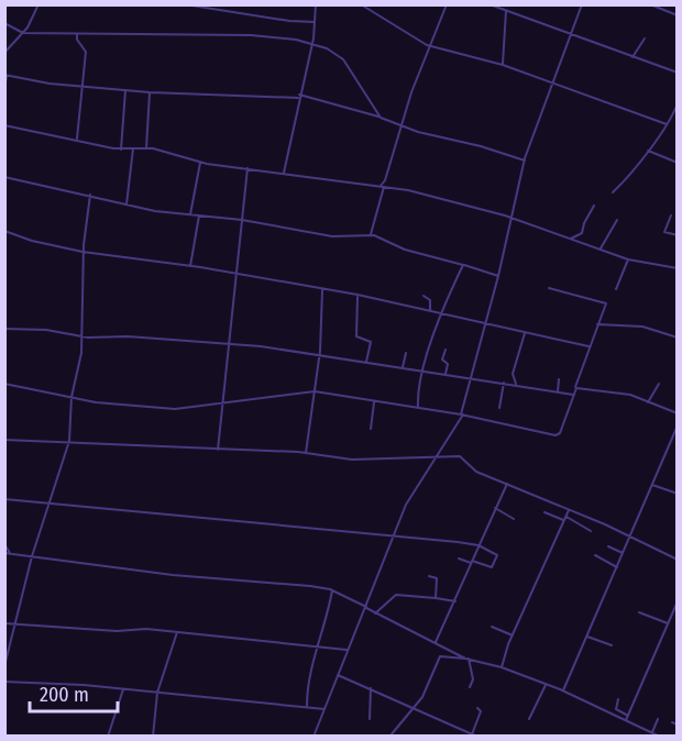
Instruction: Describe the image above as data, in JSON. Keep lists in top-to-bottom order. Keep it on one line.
{"scale_bar":"200 m"}
